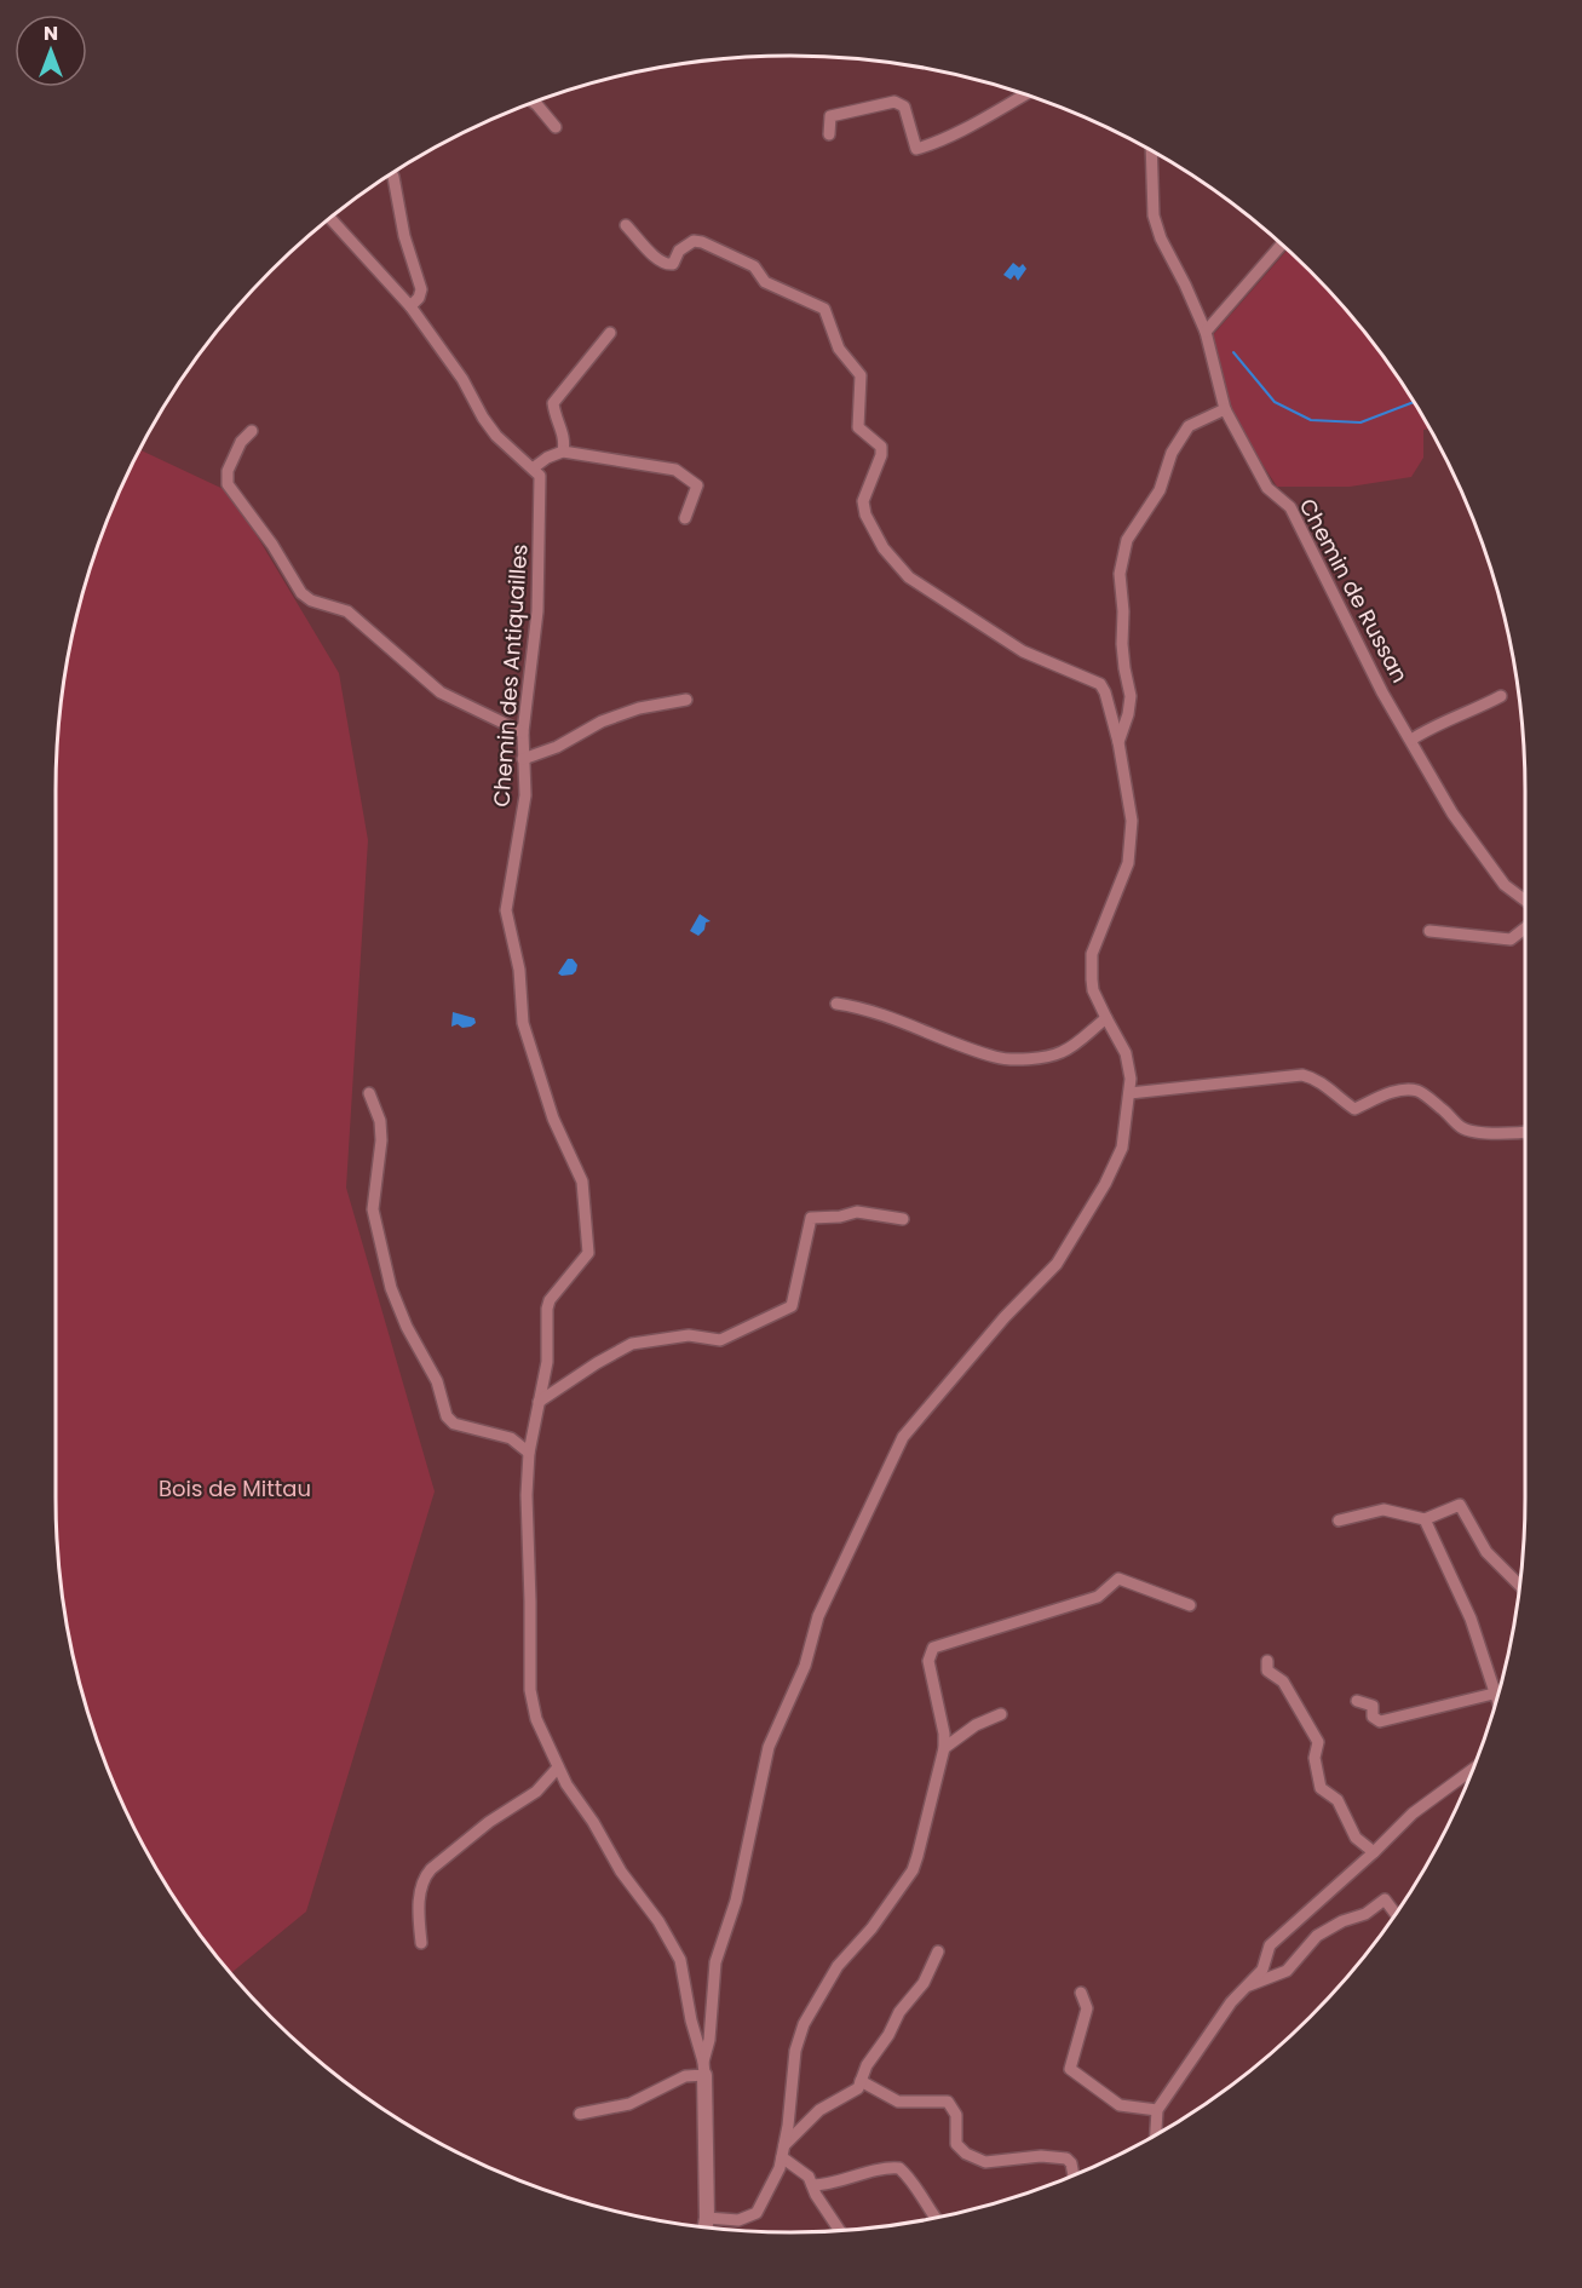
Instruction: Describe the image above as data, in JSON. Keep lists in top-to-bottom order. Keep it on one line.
{"streets":{"street":["Chemin de Russan","Chemin des Antiquailles"]},"parks":["Bois de Mittau"],"north":"top"}
